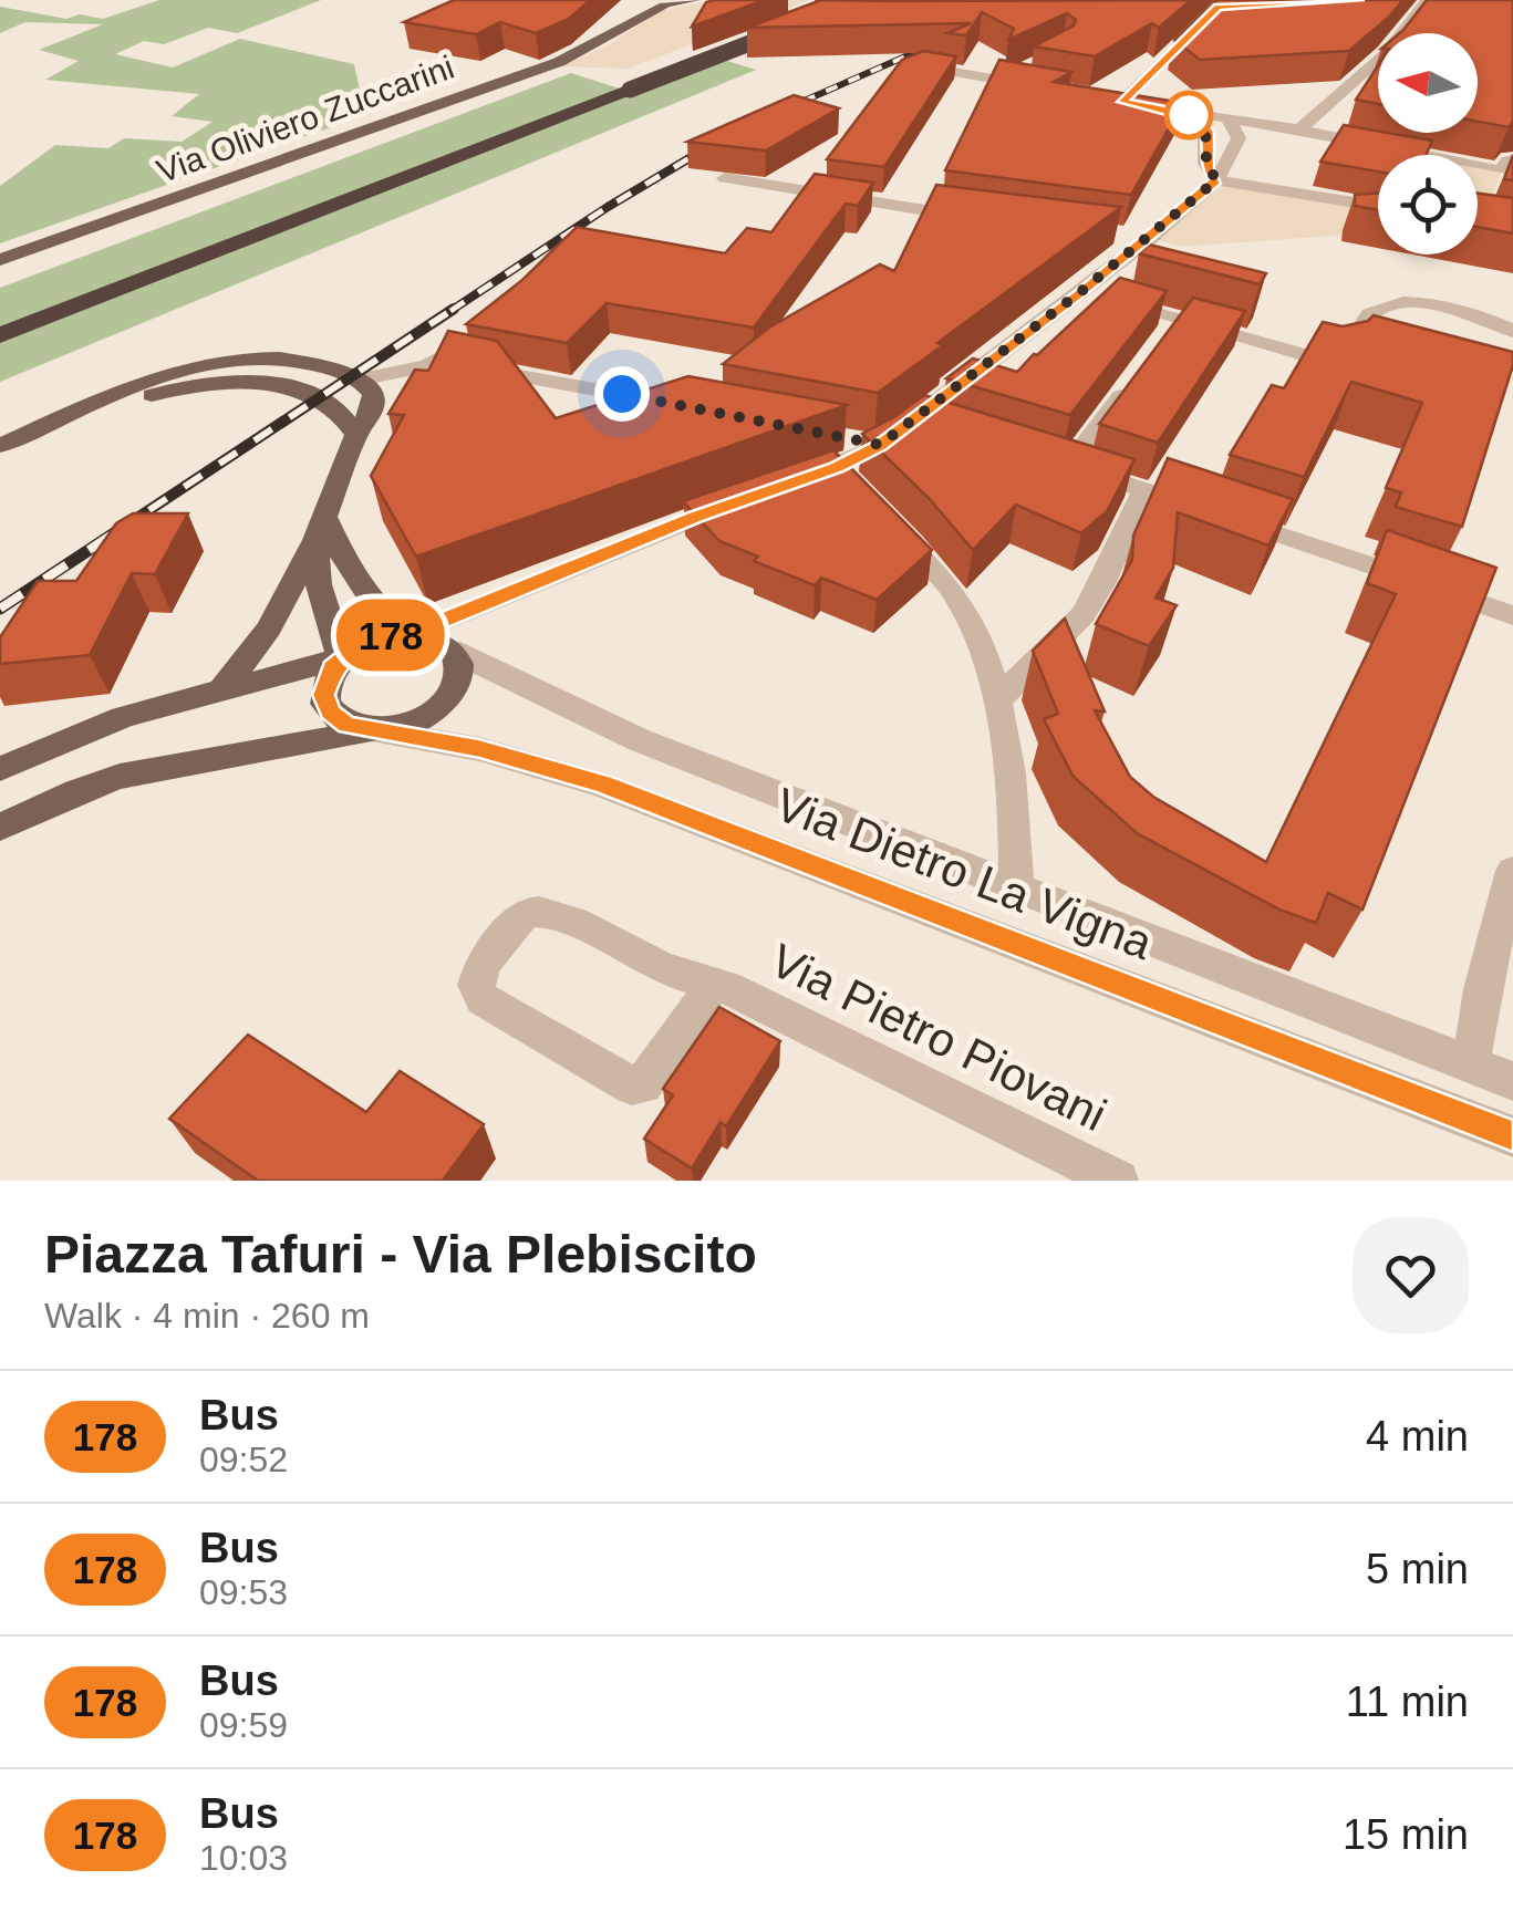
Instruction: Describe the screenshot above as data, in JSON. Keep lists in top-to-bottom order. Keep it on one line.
{"streets":{"main road":["Via Oliviero Zuccarini"],"street":["Via Dietro La Vigna","Via Pietro Piovani"]},"lines":["bus line 178"],"north":"left","page":{"on_map":"178","heading":["Piazza Tafuri - Via Plebiscito","Walk · 4 min · 260 m"],"list":[{"mark":"178","name":"Bus","note":"09:52","value":"4 min"},{"mark":"178","name":"Bus","note":"09:53","value":"5 min"},{"mark":"178","name":"Bus","note":"09:59","value":"11 min"},{"mark":"178","name":"Bus","note":"10:03","value":"15 min"}]}}
